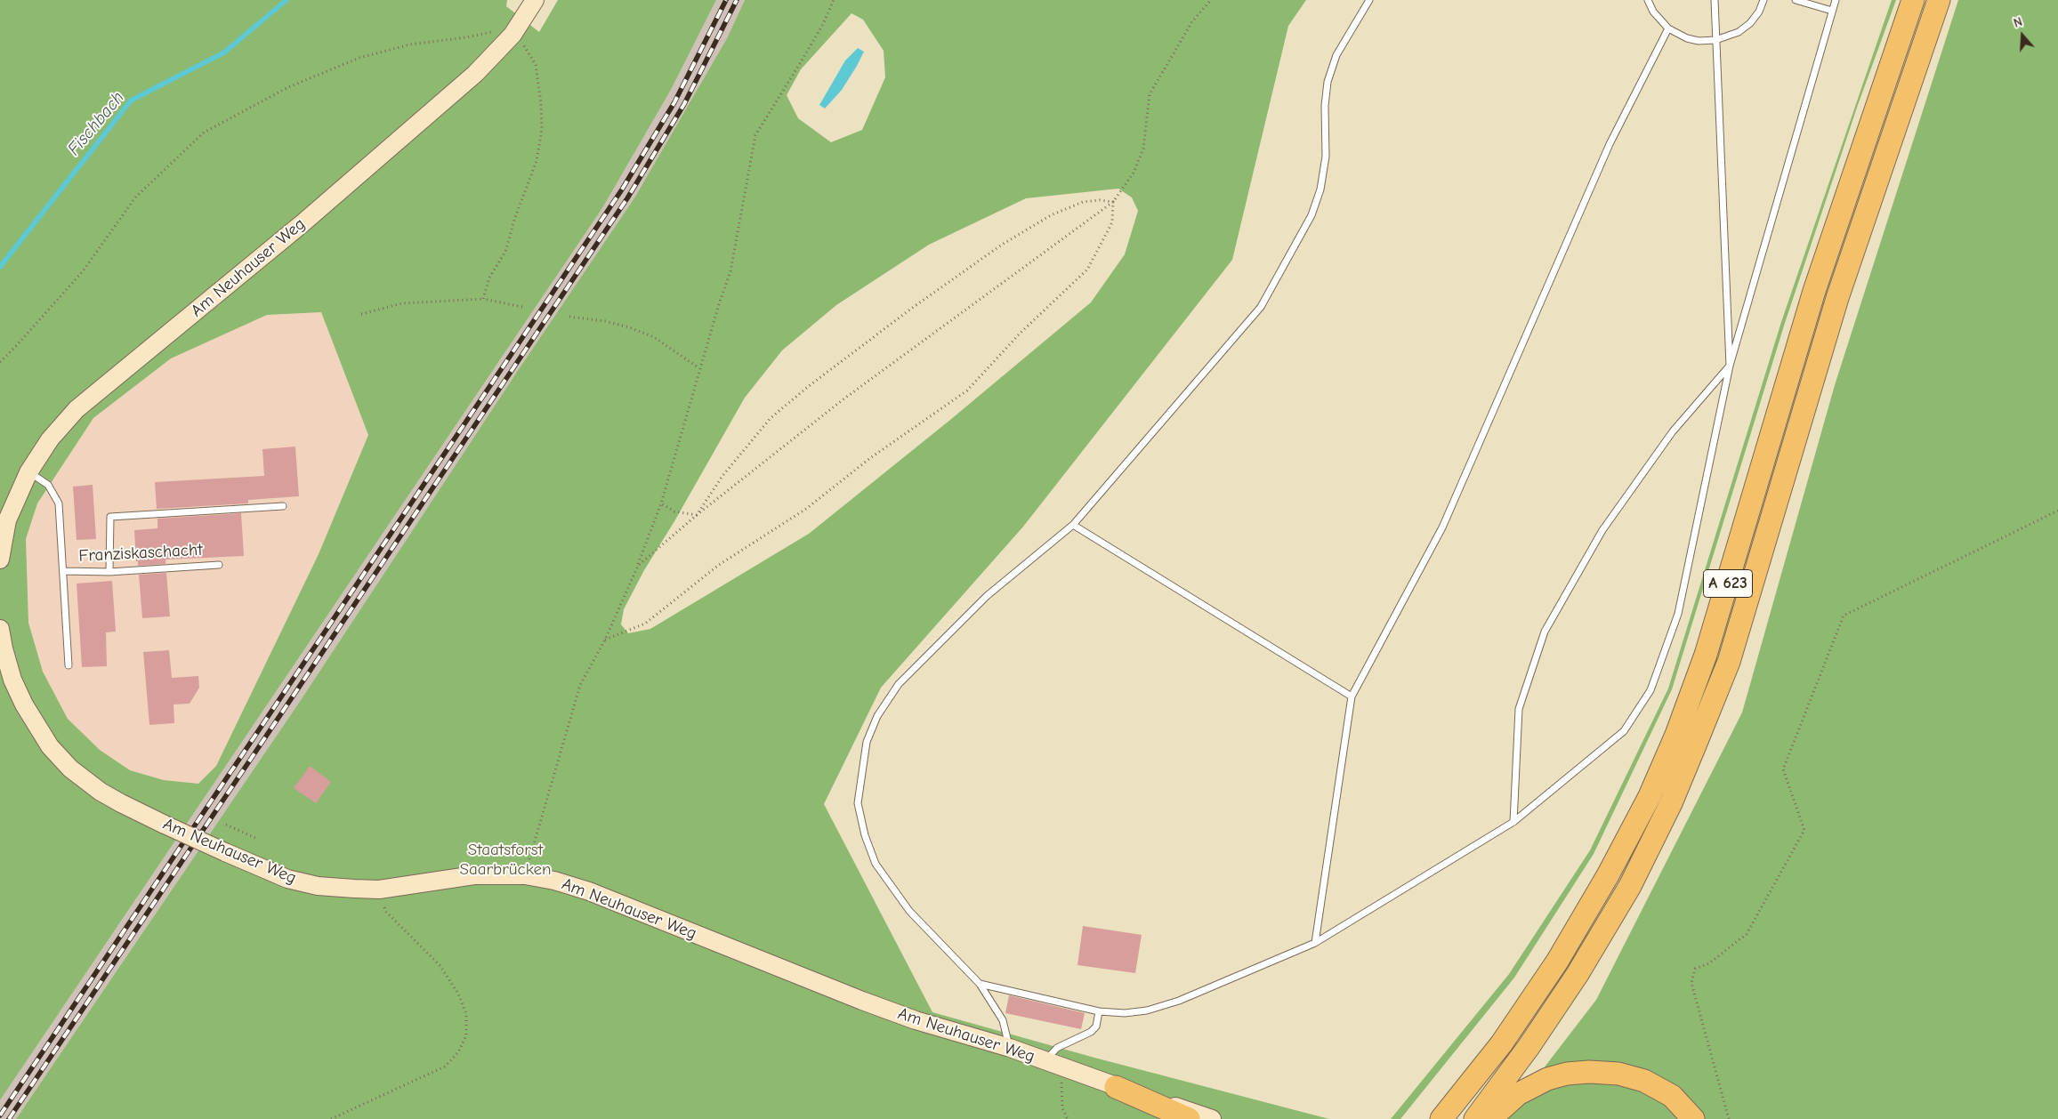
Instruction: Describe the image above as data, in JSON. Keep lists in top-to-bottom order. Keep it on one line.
{"streets":{"highway":["A 623"],"street":["Am Neuhauser Weg"],"lane":["Franziskaschacht"]},"crossings":[["Am Neuhauser Weg","Franziskaschacht"]],"water":["Fischbach"],"parks":["Staatsforst Saarbrücken"],"north":"top"}
